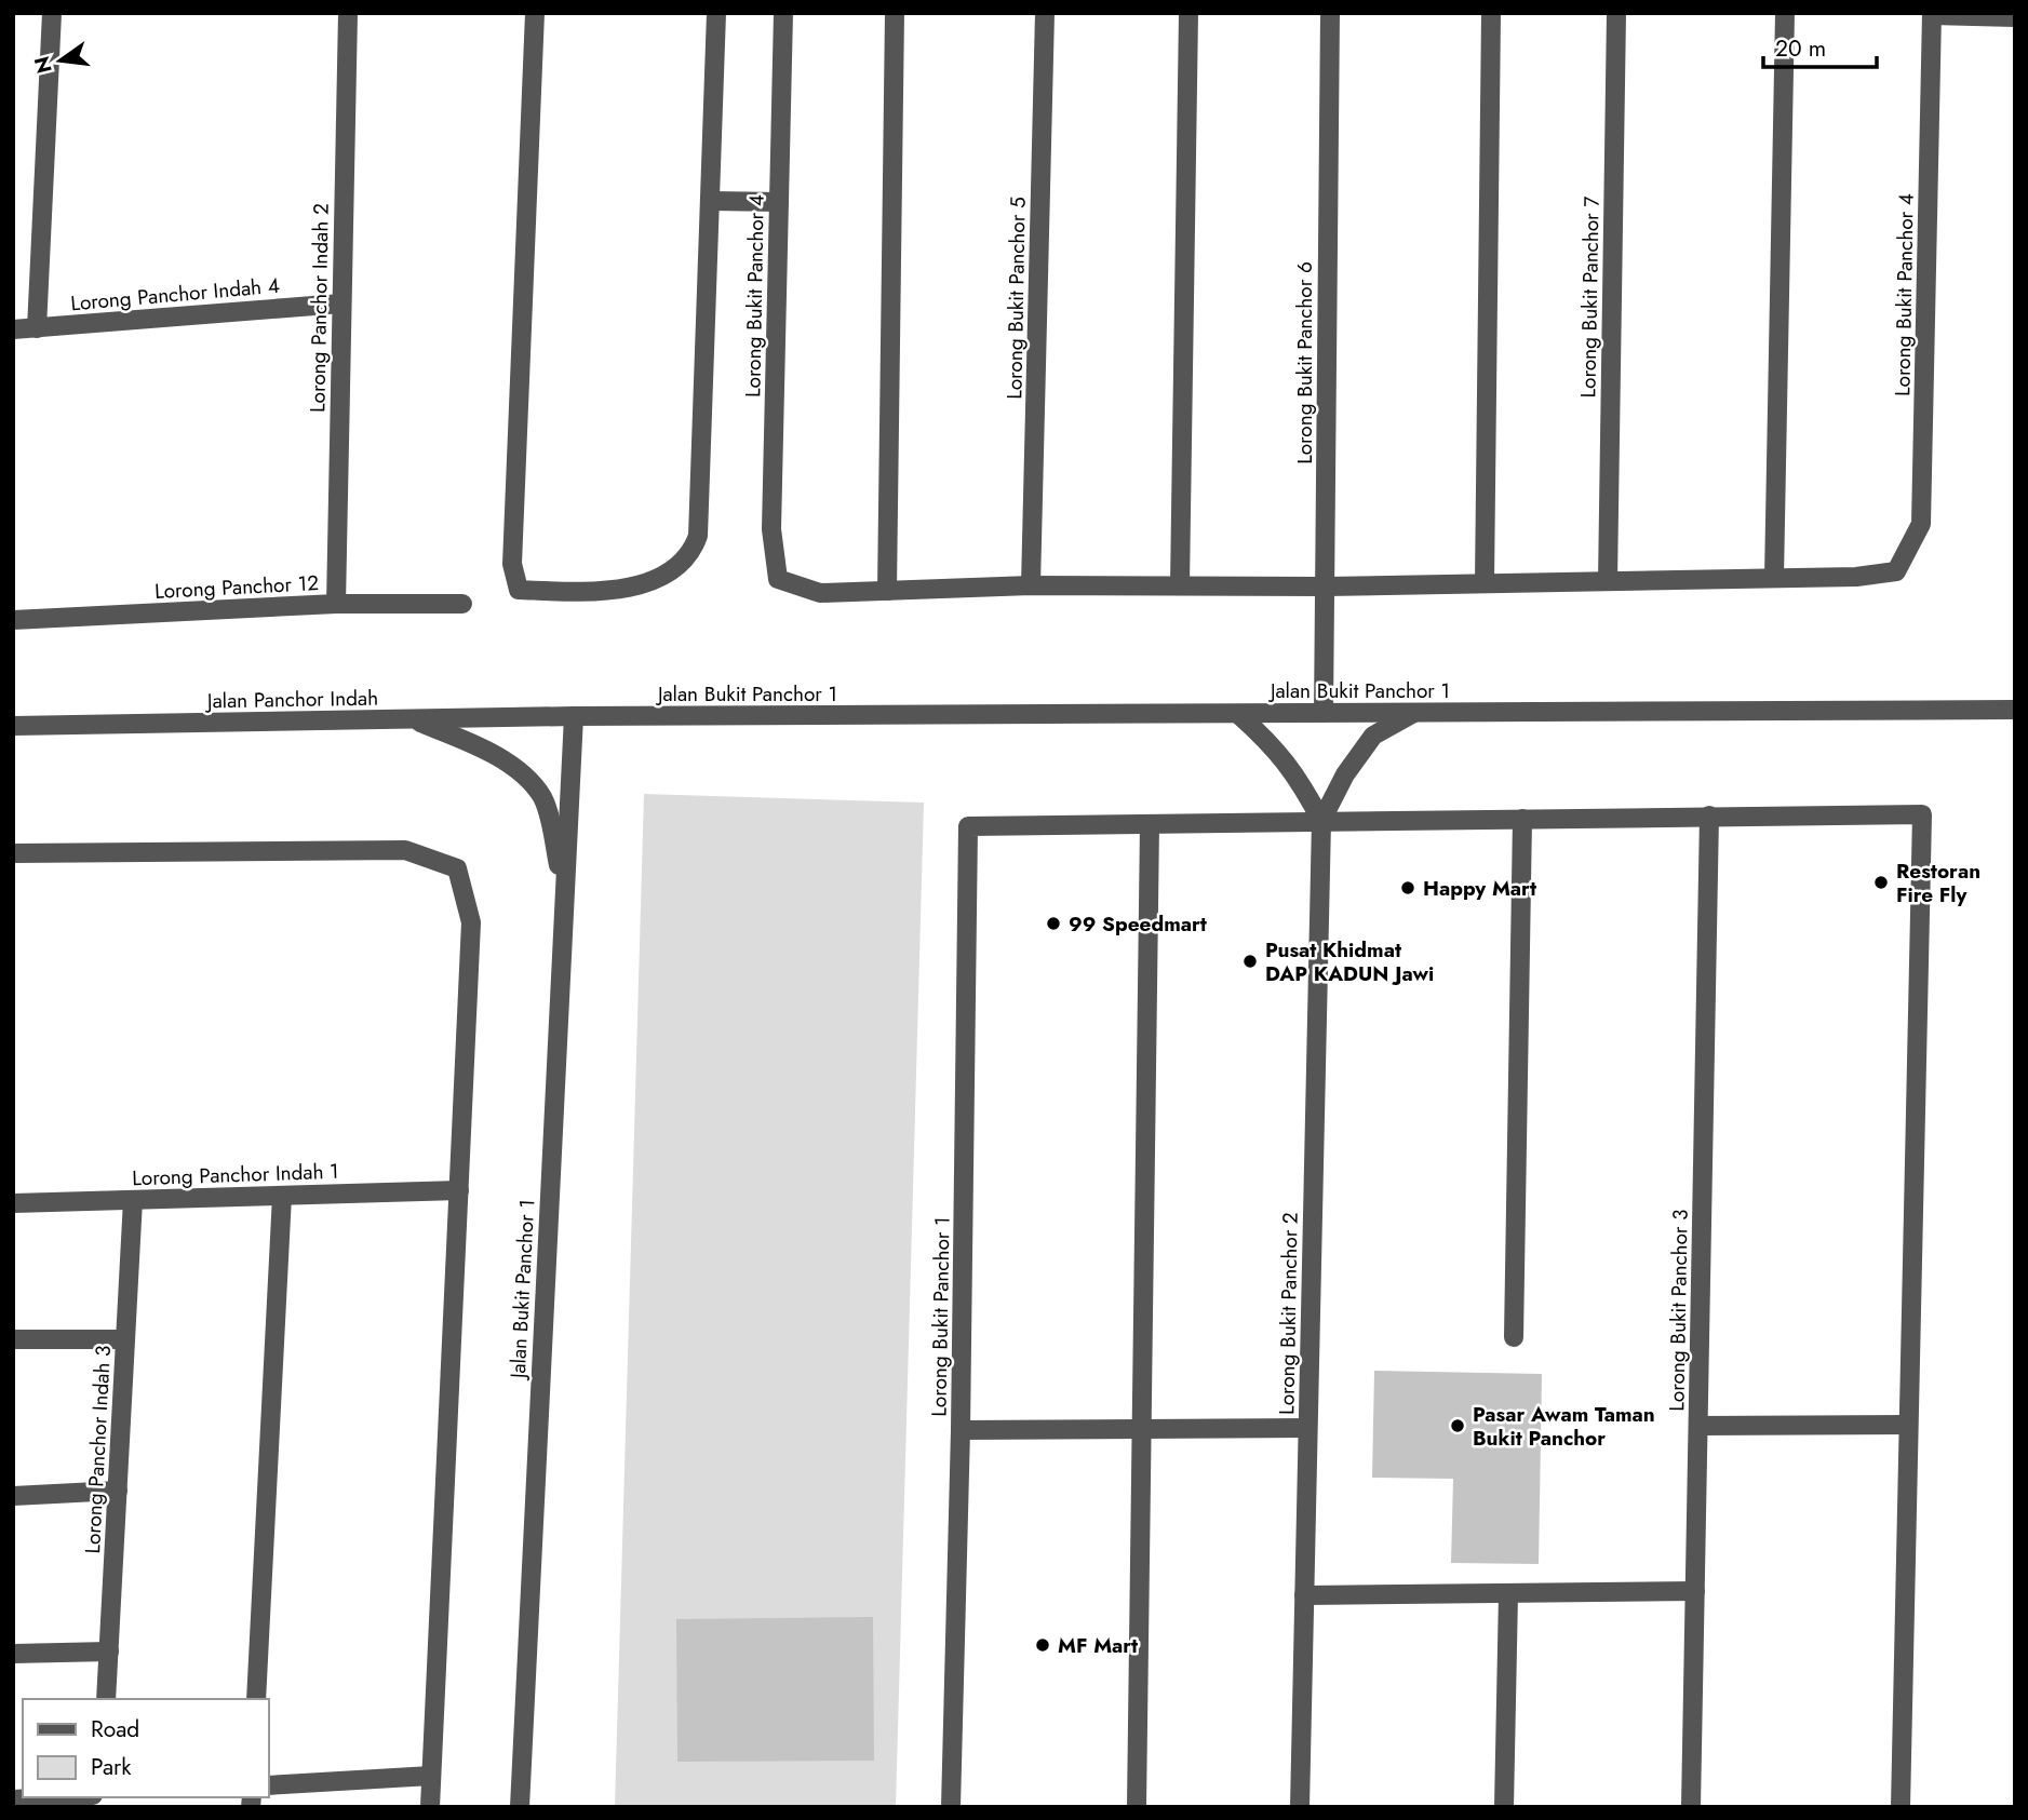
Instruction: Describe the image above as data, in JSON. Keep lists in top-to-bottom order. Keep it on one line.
{"streets":{"street":["Lorong Panchor Indah 4","Lorong Bukit Panchor 4","Lorong Bukit Panchor 7","Lorong Bukit Panchor 5","Lorong Panchor Indah 2","Lorong Bukit Panchor 6","Lorong Panchor 12","Jalan Bukit Panchor 1","Jalan Panchor Indah","Lorong Panchor Indah 1","Lorong Bukit Panchor 3","Lorong Bukit Panchor 2","Lorong Bukit Panchor 1","Lorong Panchor Indah 3"]},"crossings":[["Lorong Panchor Indah 4","Lorong Panchor Indah 2"],["Lorong Panchor Indah 2","Lorong Panchor 12"],["Lorong Bukit Panchor 6","Jalan Bukit Panchor 1"],["Jalan Bukit Panchor 1","Jalan Panchor Indah"],["Lorong Panchor Indah 1","Lorong Panchor Indah 3"]],"places":["Restoran Fire Fly","Happy Mart","99 Speedmart","Pusat Khidmat DAP KADUN Jawi","Pasar Awam Taman Bukit Panchor","MF Mart"],"legend":["Road","Park"],"scale_bar":"20 m","north":"left"}
